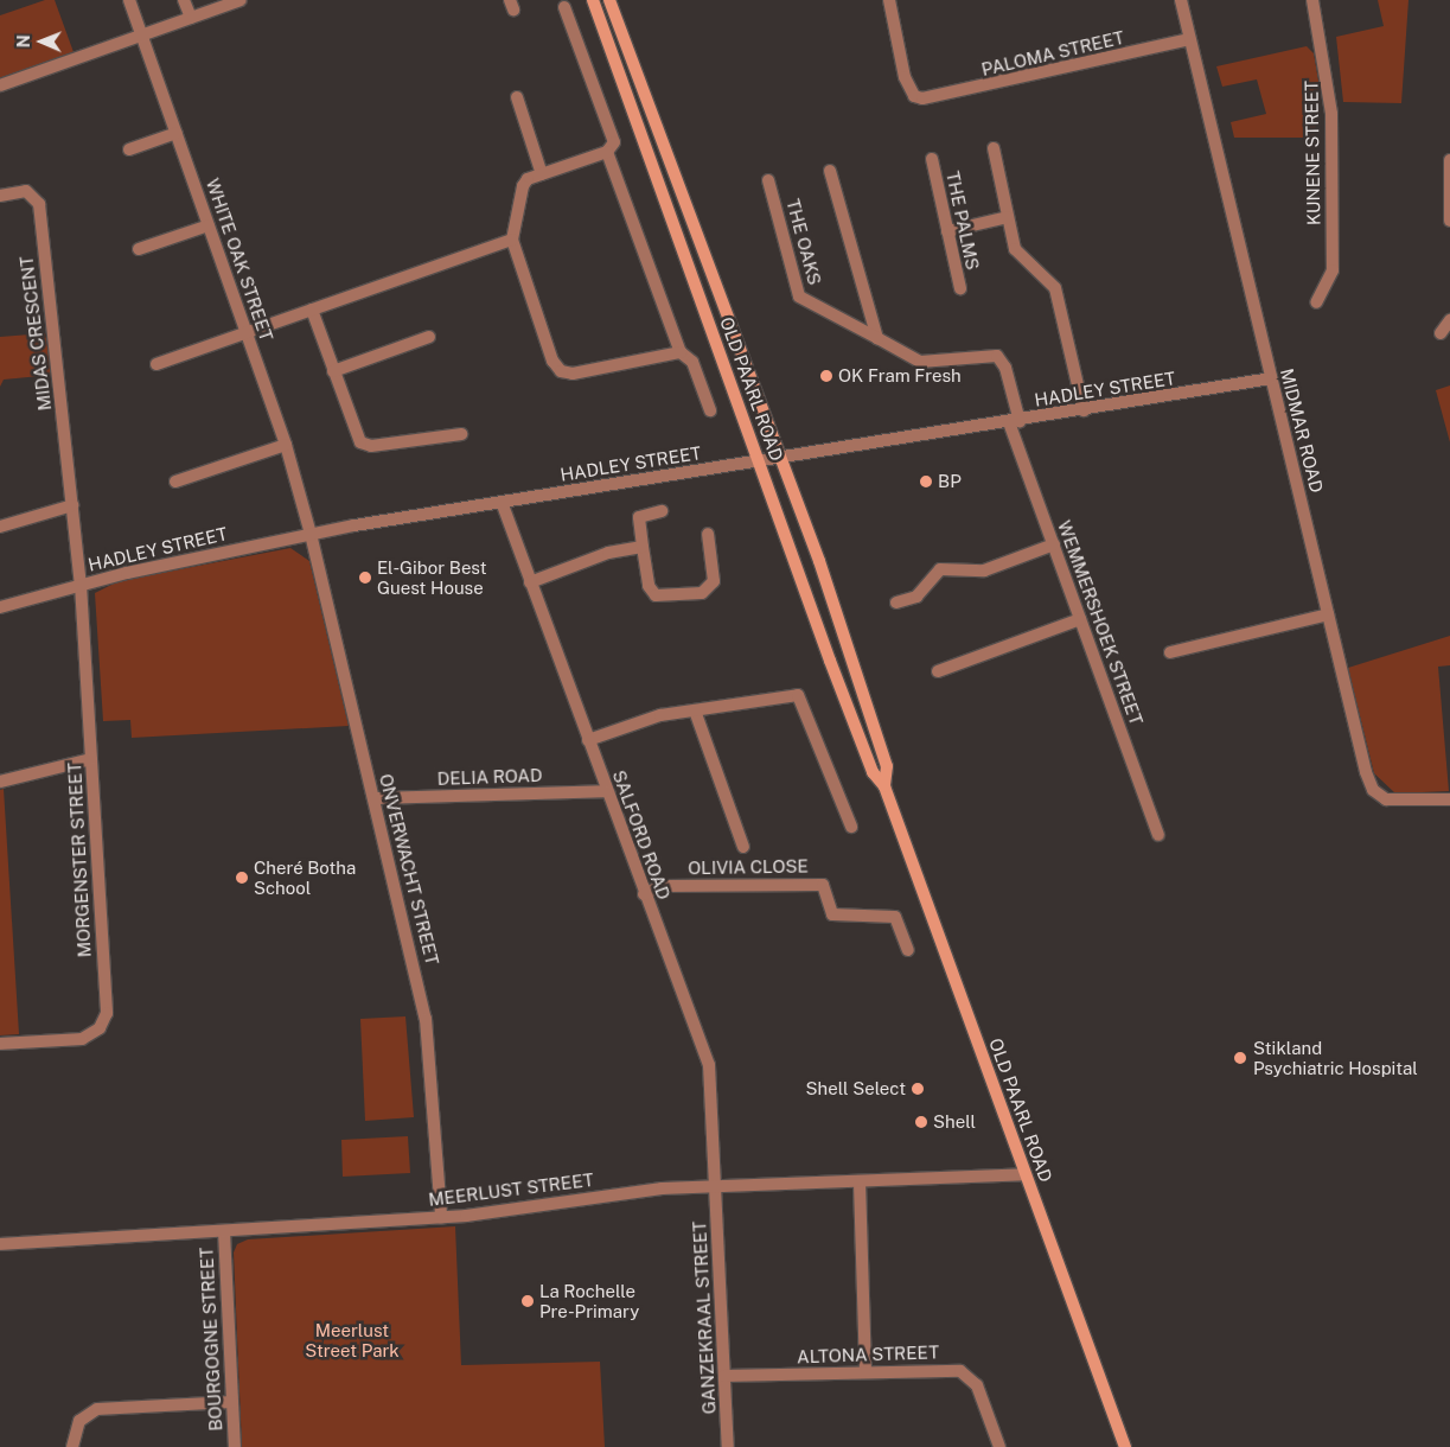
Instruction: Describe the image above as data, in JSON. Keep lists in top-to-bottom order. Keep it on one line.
{"streets":{"main road":["OLD PAARL ROAD"],"street":["PALOMA STREET","KUNENE STREET","THE PALMS","THE OAKS","WHITE OAK STREET","MIDAS CRESCENT","HADLEY STREET","MIDMAR ROAD","WEMMERSHOEK STREET","DELIA ROAD","SALFORD ROAD","MORGENSTER STREET","OLIVIA CLOSE","ONVERWACHT STREET","MEERLUST STREET","GANZEKRAAL STREET","BOURGOGNE STREET","ALTONA STREET"]},"crossings":[["PALOMA STREET","MIDMAR ROAD"],["THE OAKS","HADLEY STREET"],["THE OAKS","WEMMERSHOEK STREET"],["WHITE OAK STREET","HADLEY STREET"],["WHITE OAK STREET","ONVERWACHT STREET"],["MIDAS CRESCENT","HADLEY STREET"],["MIDAS CRESCENT","MORGENSTER STREET"],["OLD PAARL ROAD","HADLEY STREET"],["OLD PAARL ROAD","MEERLUST STREET"],["HADLEY STREET","MIDMAR ROAD"],["HADLEY STREET","WEMMERSHOEK STREET"],["HADLEY STREET","SALFORD ROAD"],["HADLEY STREET","MORGENSTER STREET"],["HADLEY STREET","ONVERWACHT STREET"],["DELIA ROAD","SALFORD ROAD"],["DELIA ROAD","ONVERWACHT STREET"],["SALFORD ROAD","OLIVIA CLOSE"],["SALFORD ROAD","MEERLUST STREET"],["SALFORD ROAD","GANZEKRAAL STREET"],["ONVERWACHT STREET","MEERLUST STREET"],["MEERLUST STREET","GANZEKRAAL STREET"],["MEERLUST STREET","BOURGOGNE STREET"],["GANZEKRAAL STREET","ALTONA STREET"]],"parks":["Meerlust Street Park"],"places":["OK Fram Fresh","BP","El-Gibor Best Guest House","Cheré Botha School","Stikland Psychiatric Hospital","Shell Select","Shell","La Rochelle Pre-Primary"],"north":"left"}
